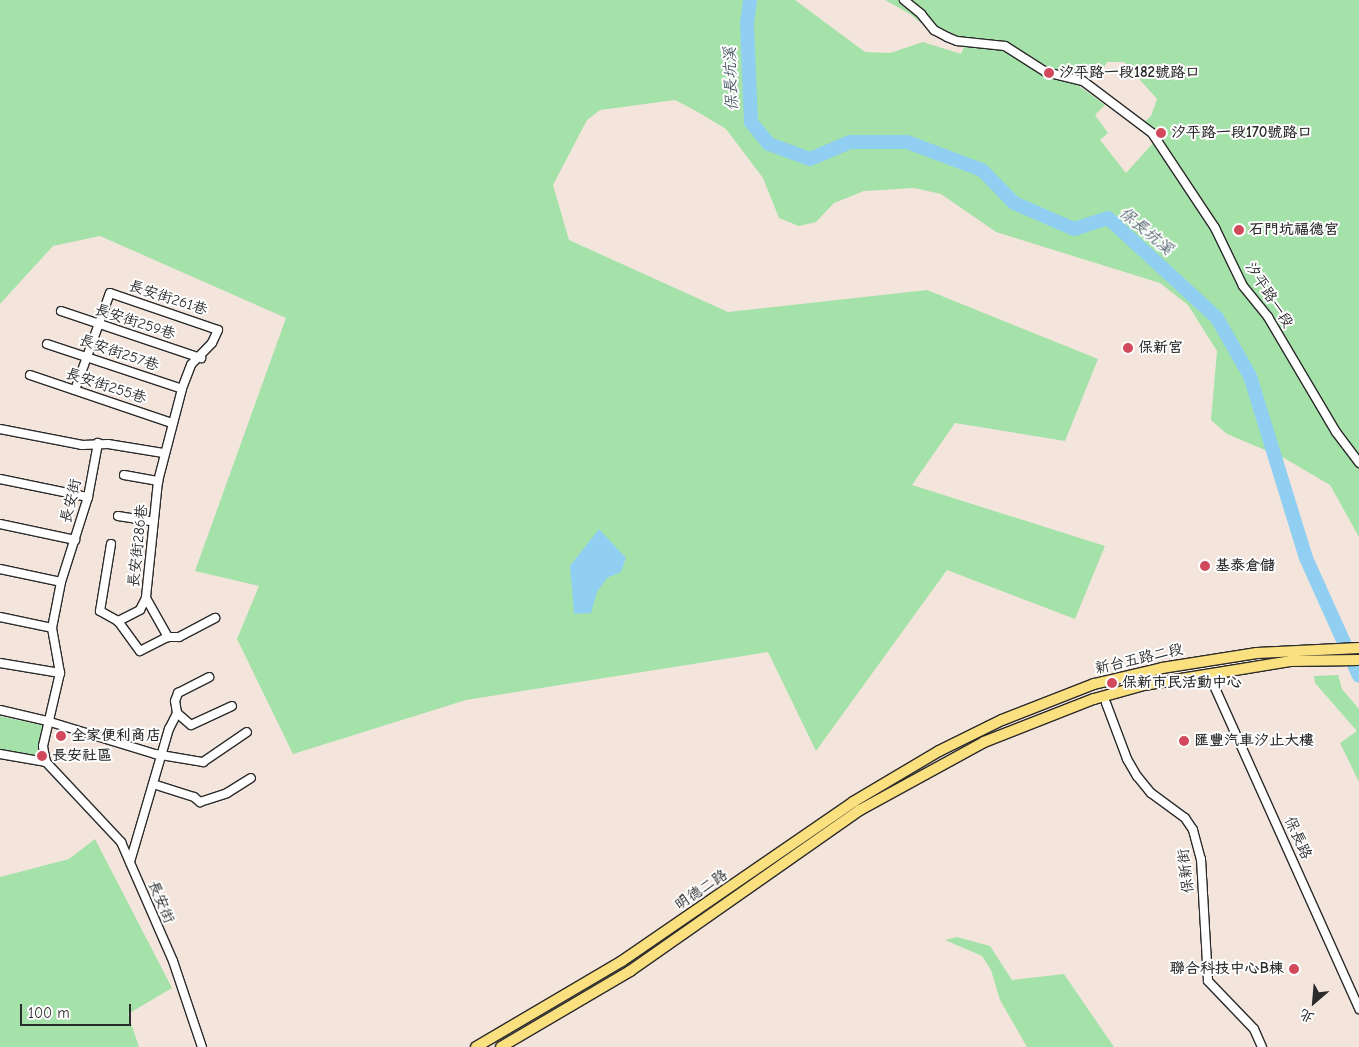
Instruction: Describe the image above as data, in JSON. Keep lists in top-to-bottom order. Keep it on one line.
{"streets":{"main road":["新台五路二段","明德二路"],"street":["汐平路一段","長安街261巷","長安街259巷","長安街257巷","長安街255巷","長安街","長安街286巷","保長路","保新街"]},"crossings":[["長安街261巷","長安街259巷"],["新台五路二段","明德二路"]],"water":["保長坑溪"],"places":["汐平路一段182號路口","汐平路一段170號路口","石門坑福德宮","保新宮","基泰倉儲","保新市民活動中心","全家便利商店","匯豐汽車汐止大樓","長安社區","聯合科技中心B棟"],"scale_bar":"100 m","north":"bottom left"}
